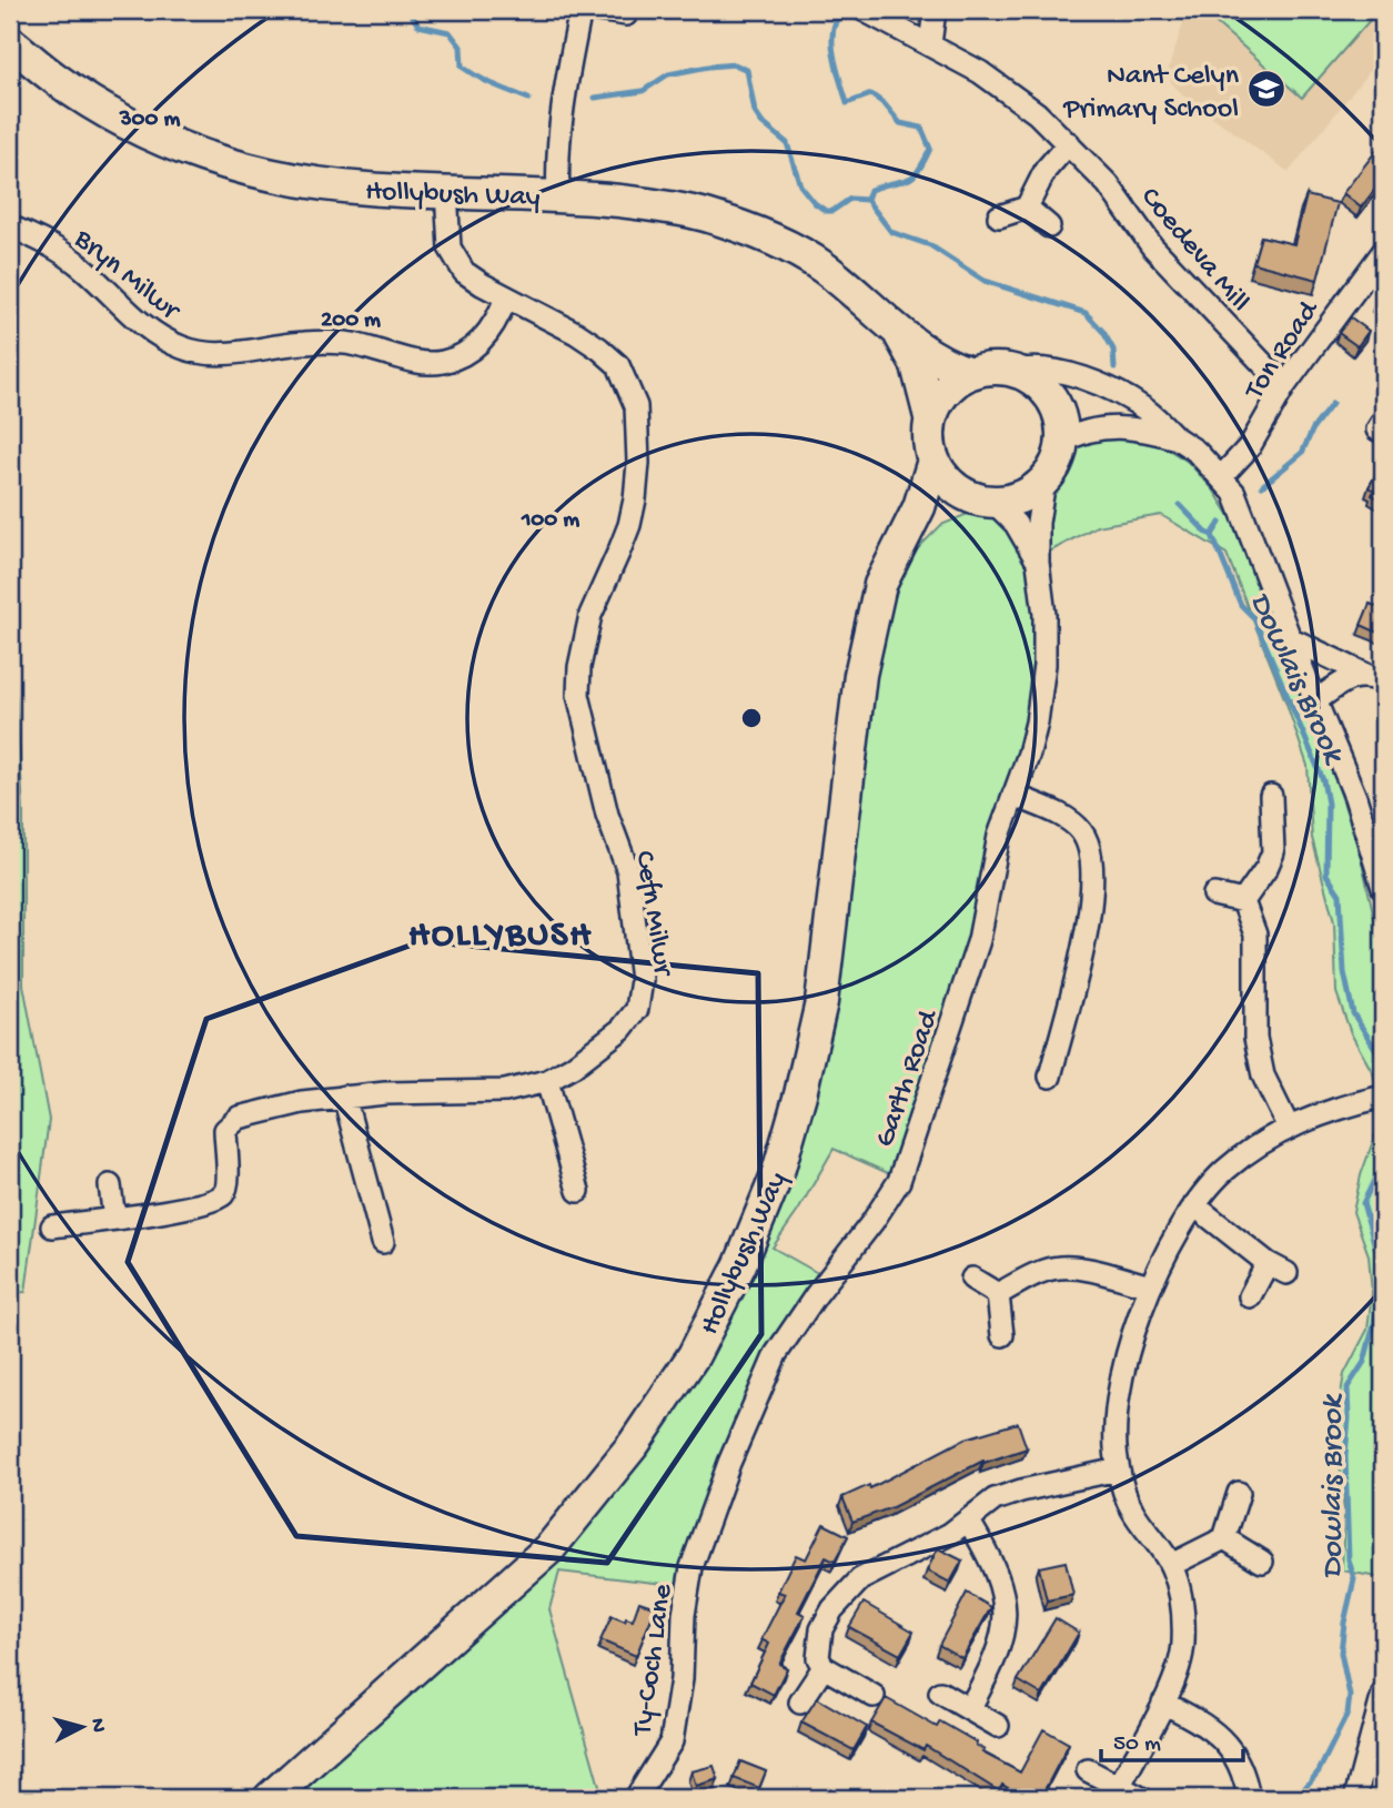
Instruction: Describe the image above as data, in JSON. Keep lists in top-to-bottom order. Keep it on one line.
{"streets":{"street":["Hollybush Way","Coedeva Mill","Bryn Milwr","Ton Road","Cefn Milwr","Garth Road","Ty-Coch Lane"]},"crossings":[["Hollybush Way","Garth Road"],["Coedeva Mill","Ton Road"],["Bryn Milwr","Cefn Milwr"],["Garth Road","Ty-Coch Lane"]],"districts":["HOLLYBUSH"],"water":["Dowlais Brook"],"places":{"school or university":["Nant Celyn Primary School"]},"scale_bar":"50 m","north":"right","rings":["300 m","200 m","100 m"]}
